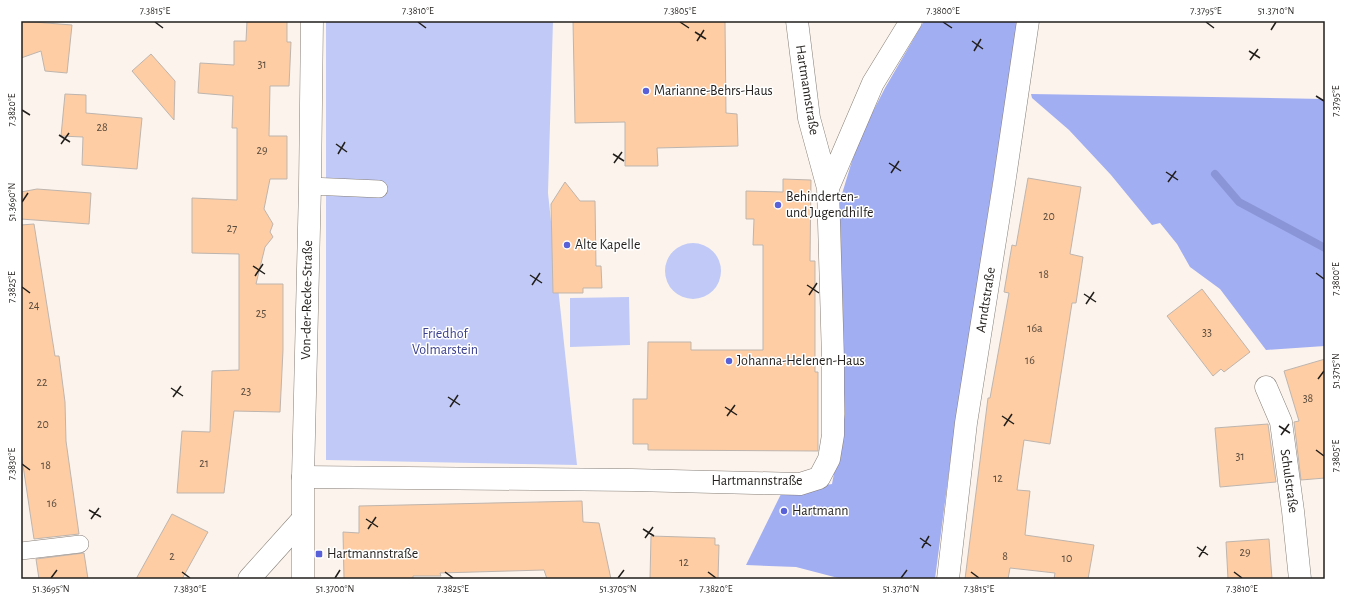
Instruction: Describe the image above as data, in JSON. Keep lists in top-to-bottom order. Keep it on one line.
{"streets":{"street":["Hartmannstraße","Von-der-Recke-Straße","Arndtstraße","Schulstraße"]},"crossings":[["Hartmannstraße","Von-der-Recke-Straße"]],"parks":["Friedhof Volmarstein"],"places":{"other":["Marianne-Behrs-Haus","Behinderten- und Jugendhilfe","Alte Kapelle","Johanna-Helenen-Haus","Hartmann"],"transit":["Hartmannstraße"]},"house_numbers":["31","28","29","20","27","18","24","25","16a","33","16","22","23","38","20","31","21","18","12","16","29","2","8","10","12"],"coordinates":["7.3815°E","7.3810°E","7.3805°E","7.3800°E","7.3795°E","51.3710°N","7.3820°E","51.3690°N","7.3825°E","51.3715°N","7.3830°E","51.3695°N","51.3700°N","51.3705°N"]}
